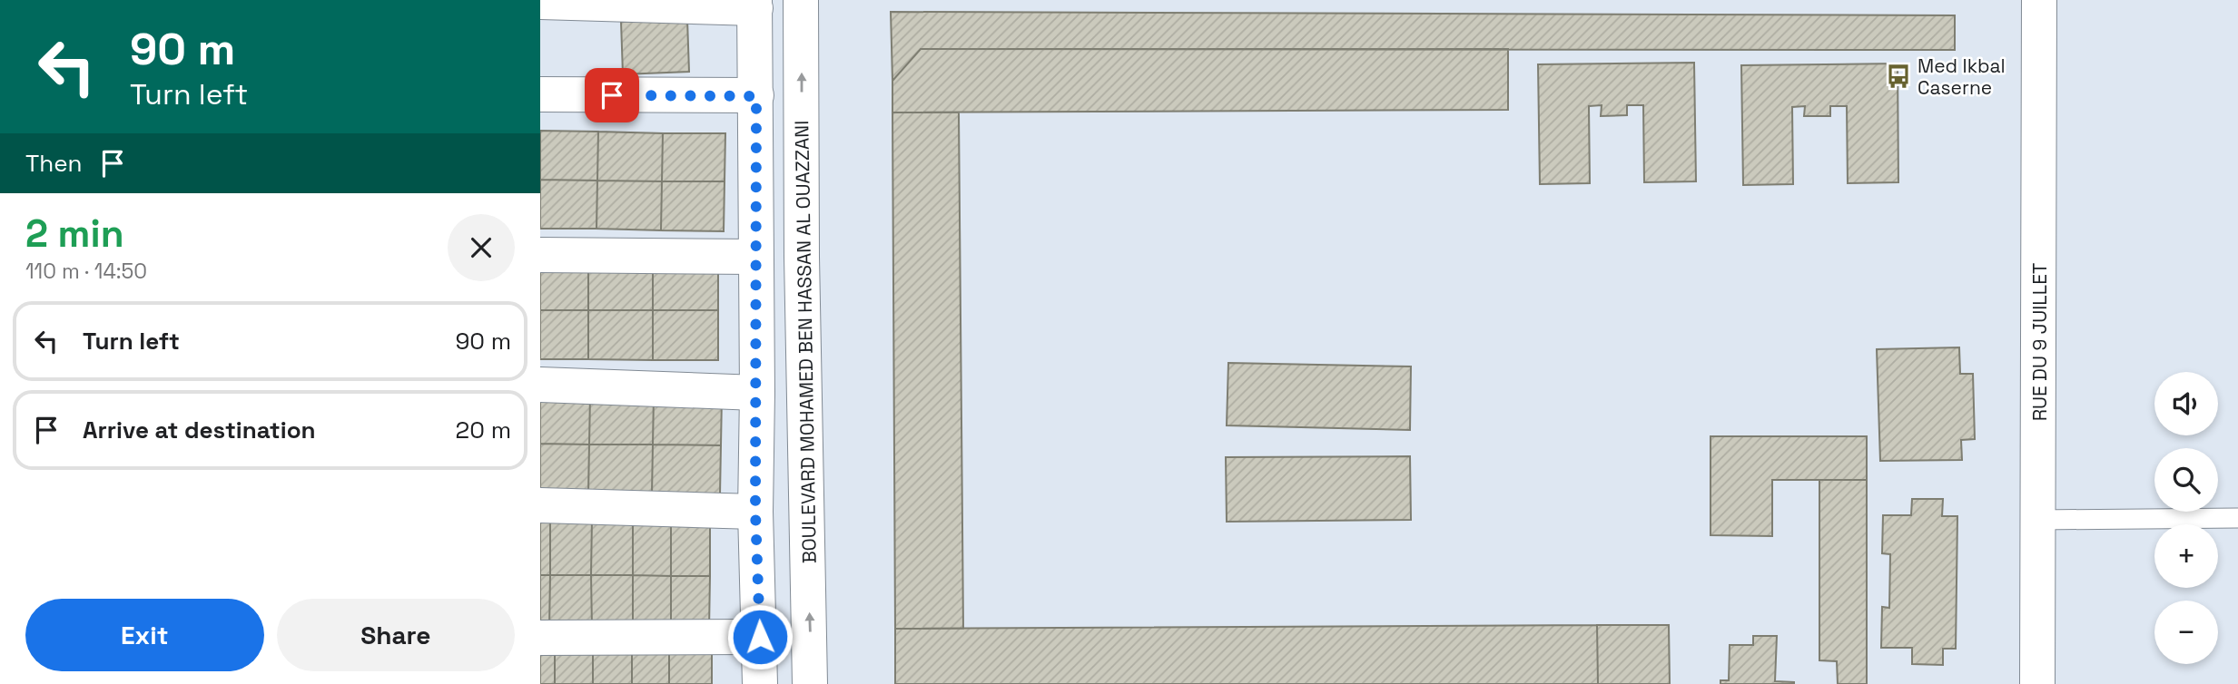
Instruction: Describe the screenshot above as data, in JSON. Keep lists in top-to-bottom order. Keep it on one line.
{"streets":{"street":["BOULEVARD MOHAMED BEN HASSAN AL OUAZZANI","RUE DU 9 JUILLET"]},"places":{"bus stop":["Med Ikbal Caserne"]},"page":{"turn":["90 m","Turn left"],"then":"Then","heading":["2 min","110 m · 14:50"],"list":[{"name":"Turn left","value":"90 m"},{"name":"Arrive at destination","value":"20 m"}],"map_buttons":["+","−"],"buttons":["Exit","Share"]}}
